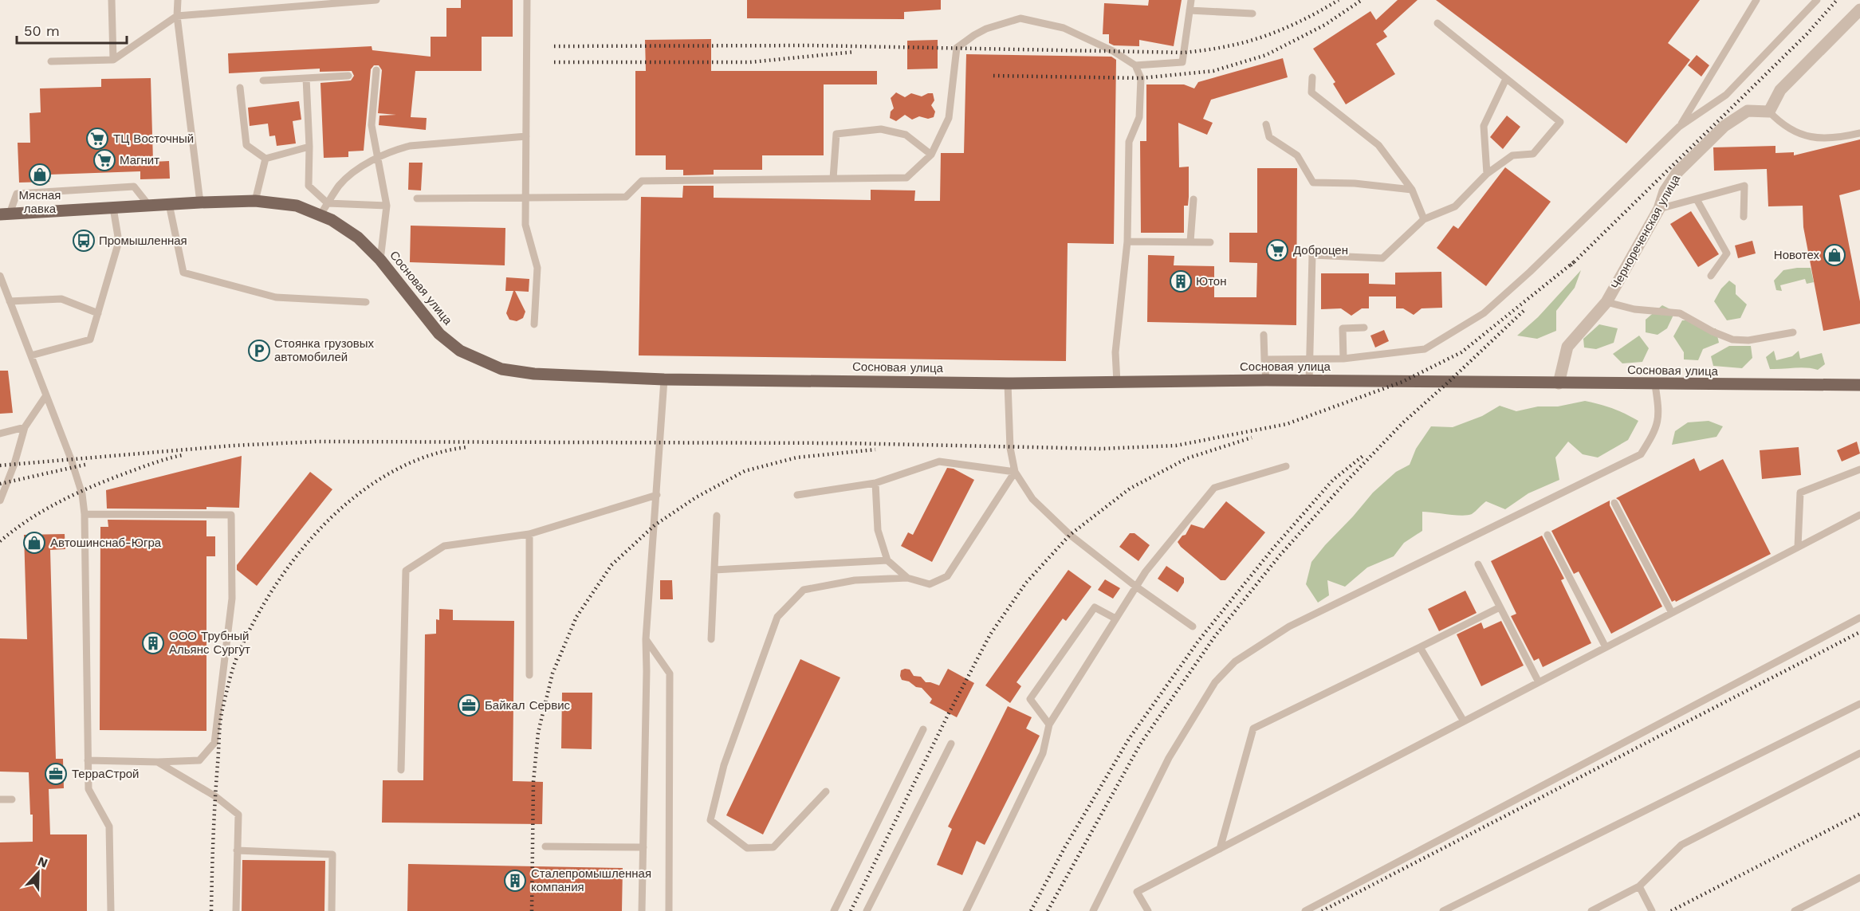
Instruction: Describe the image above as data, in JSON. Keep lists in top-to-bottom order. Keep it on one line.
{"streets":{"main road":["Сосновая улица"],"street":["Чернореченская улица"]},"crossings":[["Чернореченская улица","Сосновая улица"]],"places":{"supermarket":["ТЦ Восточный","Магнит","Доброцен"],"shop":["Мясная лавка","Новотех","Автошинснаб-Югра"],"bus stop":["Промышленная"],"building":["Ютон","ООО Трубный Альянс Сургут","Сталепромышленная компания"],"parking":["Стоянка грузовых автомобилей"],"office":["Байкал Сервис","ТерраСтрой"]},"scale_bar":"50 m","north":"top"}
